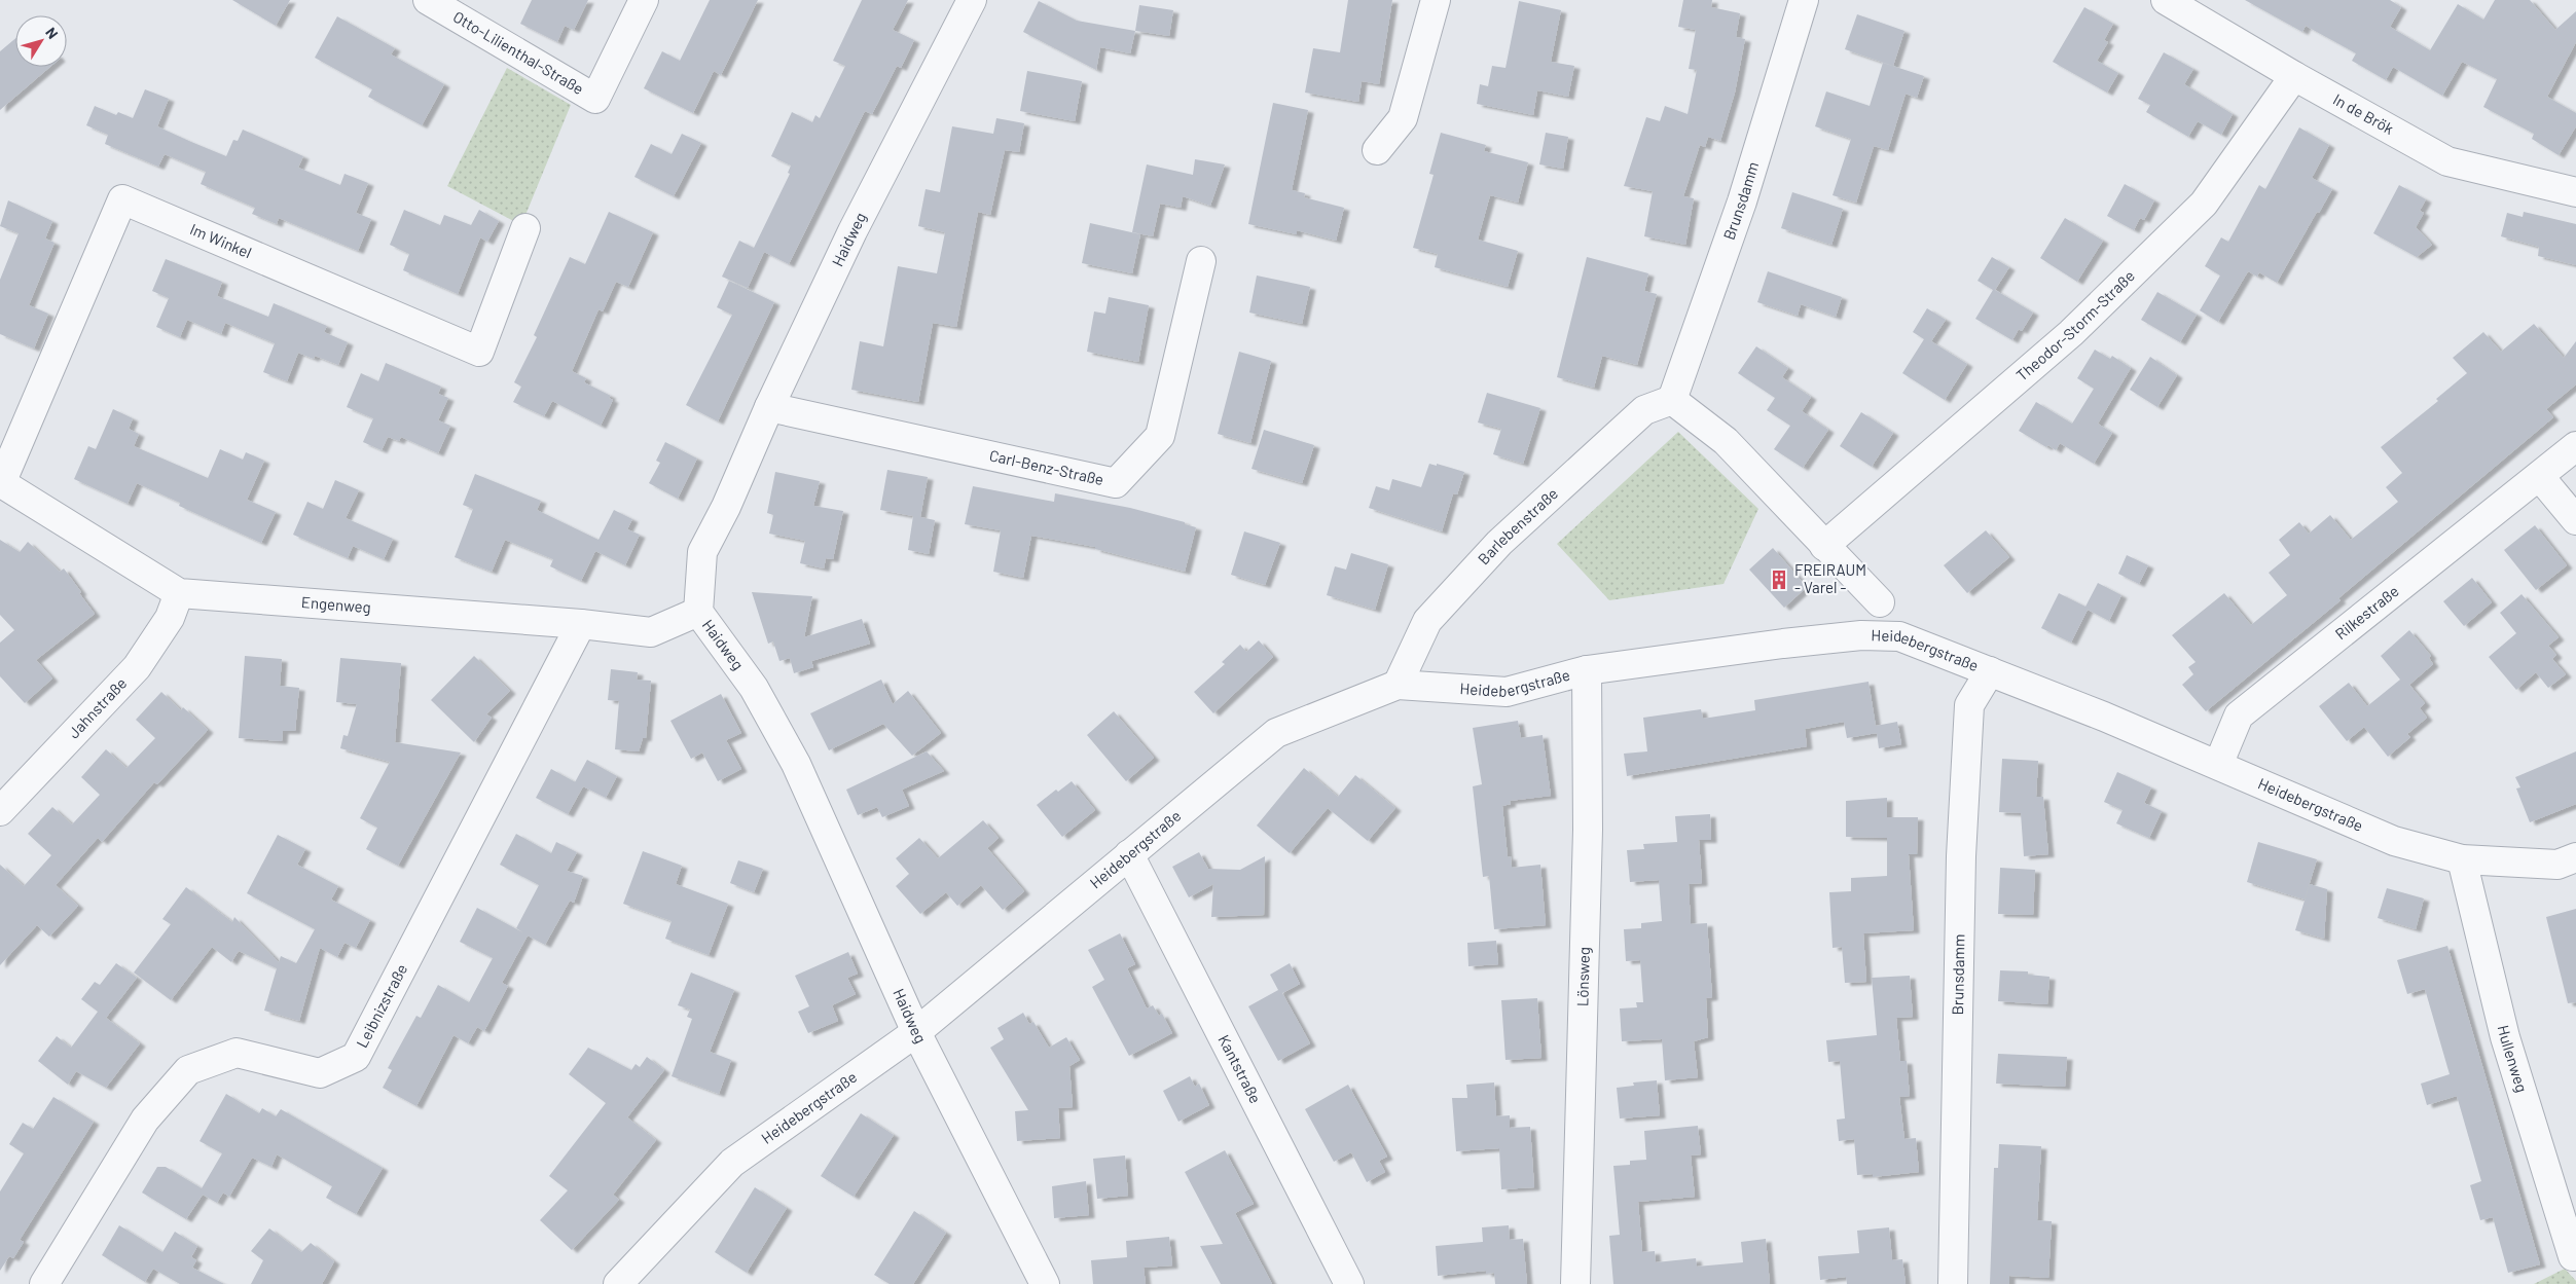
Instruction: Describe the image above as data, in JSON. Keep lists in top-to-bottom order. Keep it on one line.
{"streets":{"street":["Otto-Lilienthal-Straße","In de Brök","Brunsdamm","Haidweg","Im Winkel","Theodor-Storm-Straße","Carl-Benz-Straße","Barlebenstraße","Engenweg","Rilkestraße","Heidebergstraße","Jahnstraße","Lönsweg","Leibnizstraße","Hullenweg","Kantstraße"]},"crossings":[["In de Brök","Theodor-Storm-Straße"],["Brunsdamm","Barlebenstraße"],["Brunsdamm","Heidebergstraße"],["Haidweg","Carl-Benz-Straße"],["Haidweg","Engenweg"],["Haidweg","Heidebergstraße"],["Im Winkel","Engenweg"],["Barlebenstraße","Heidebergstraße"],["Engenweg","Jahnstraße"],["Engenweg","Leibnizstraße"],["Rilkestraße","Heidebergstraße"],["Heidebergstraße","Lönsweg"],["Heidebergstraße","Hullenweg"],["Heidebergstraße","Kantstraße"]],"places":{"building":["FREIRAUM - Varel -"]},"north":"top right"}
